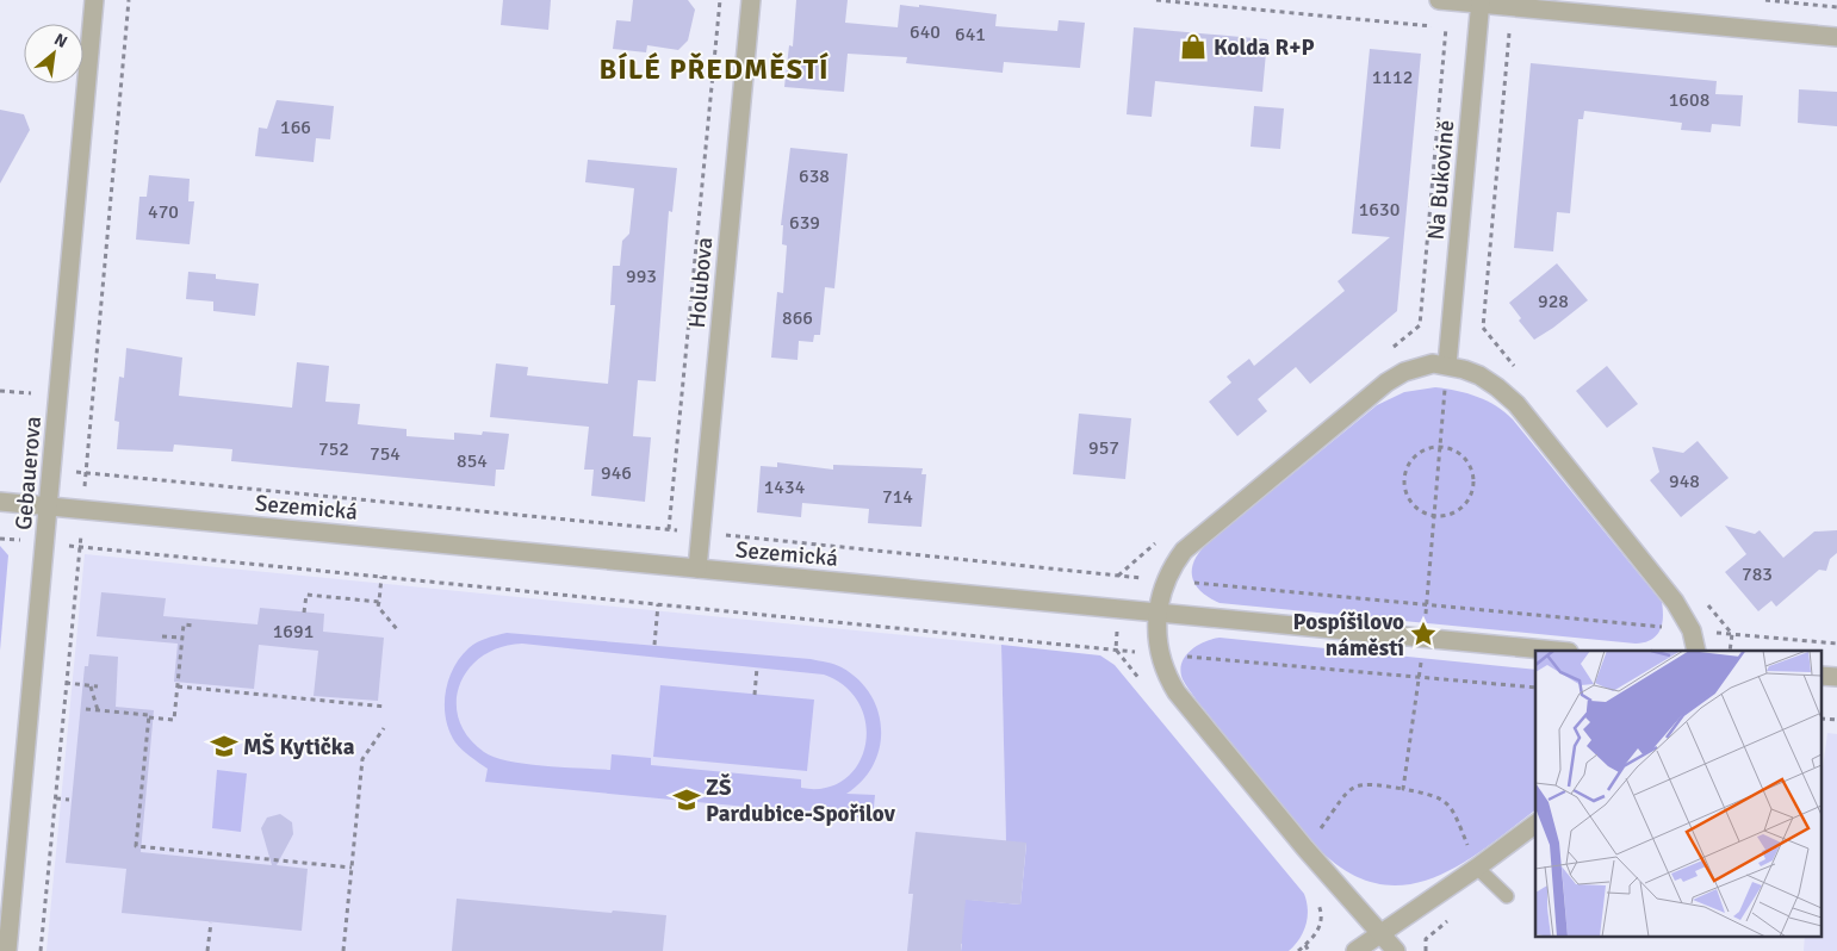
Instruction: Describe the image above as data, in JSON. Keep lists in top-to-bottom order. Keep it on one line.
{"streets":{"street":["Na Bukovině","Holubova","Gebauerova","Sezemická"]},"crossings":[["Holubova","Sezemická"],["Gebauerova","Sezemická"]],"districts":["BÍLÉ PŘEDMĚSTÍ"],"places":{"shop":["Kolda R+P"],"place":["Pospíšilovo náměstí"],"school or university":["MŠ Kytička","ZŠ Pardubice-Spořilov"]},"house_numbers":["640","641","1112","1608","166","638","1630","470","639","993","928","866","957","752","754","854","946","948","1434","714","783","1691"],"north":"top right"}
